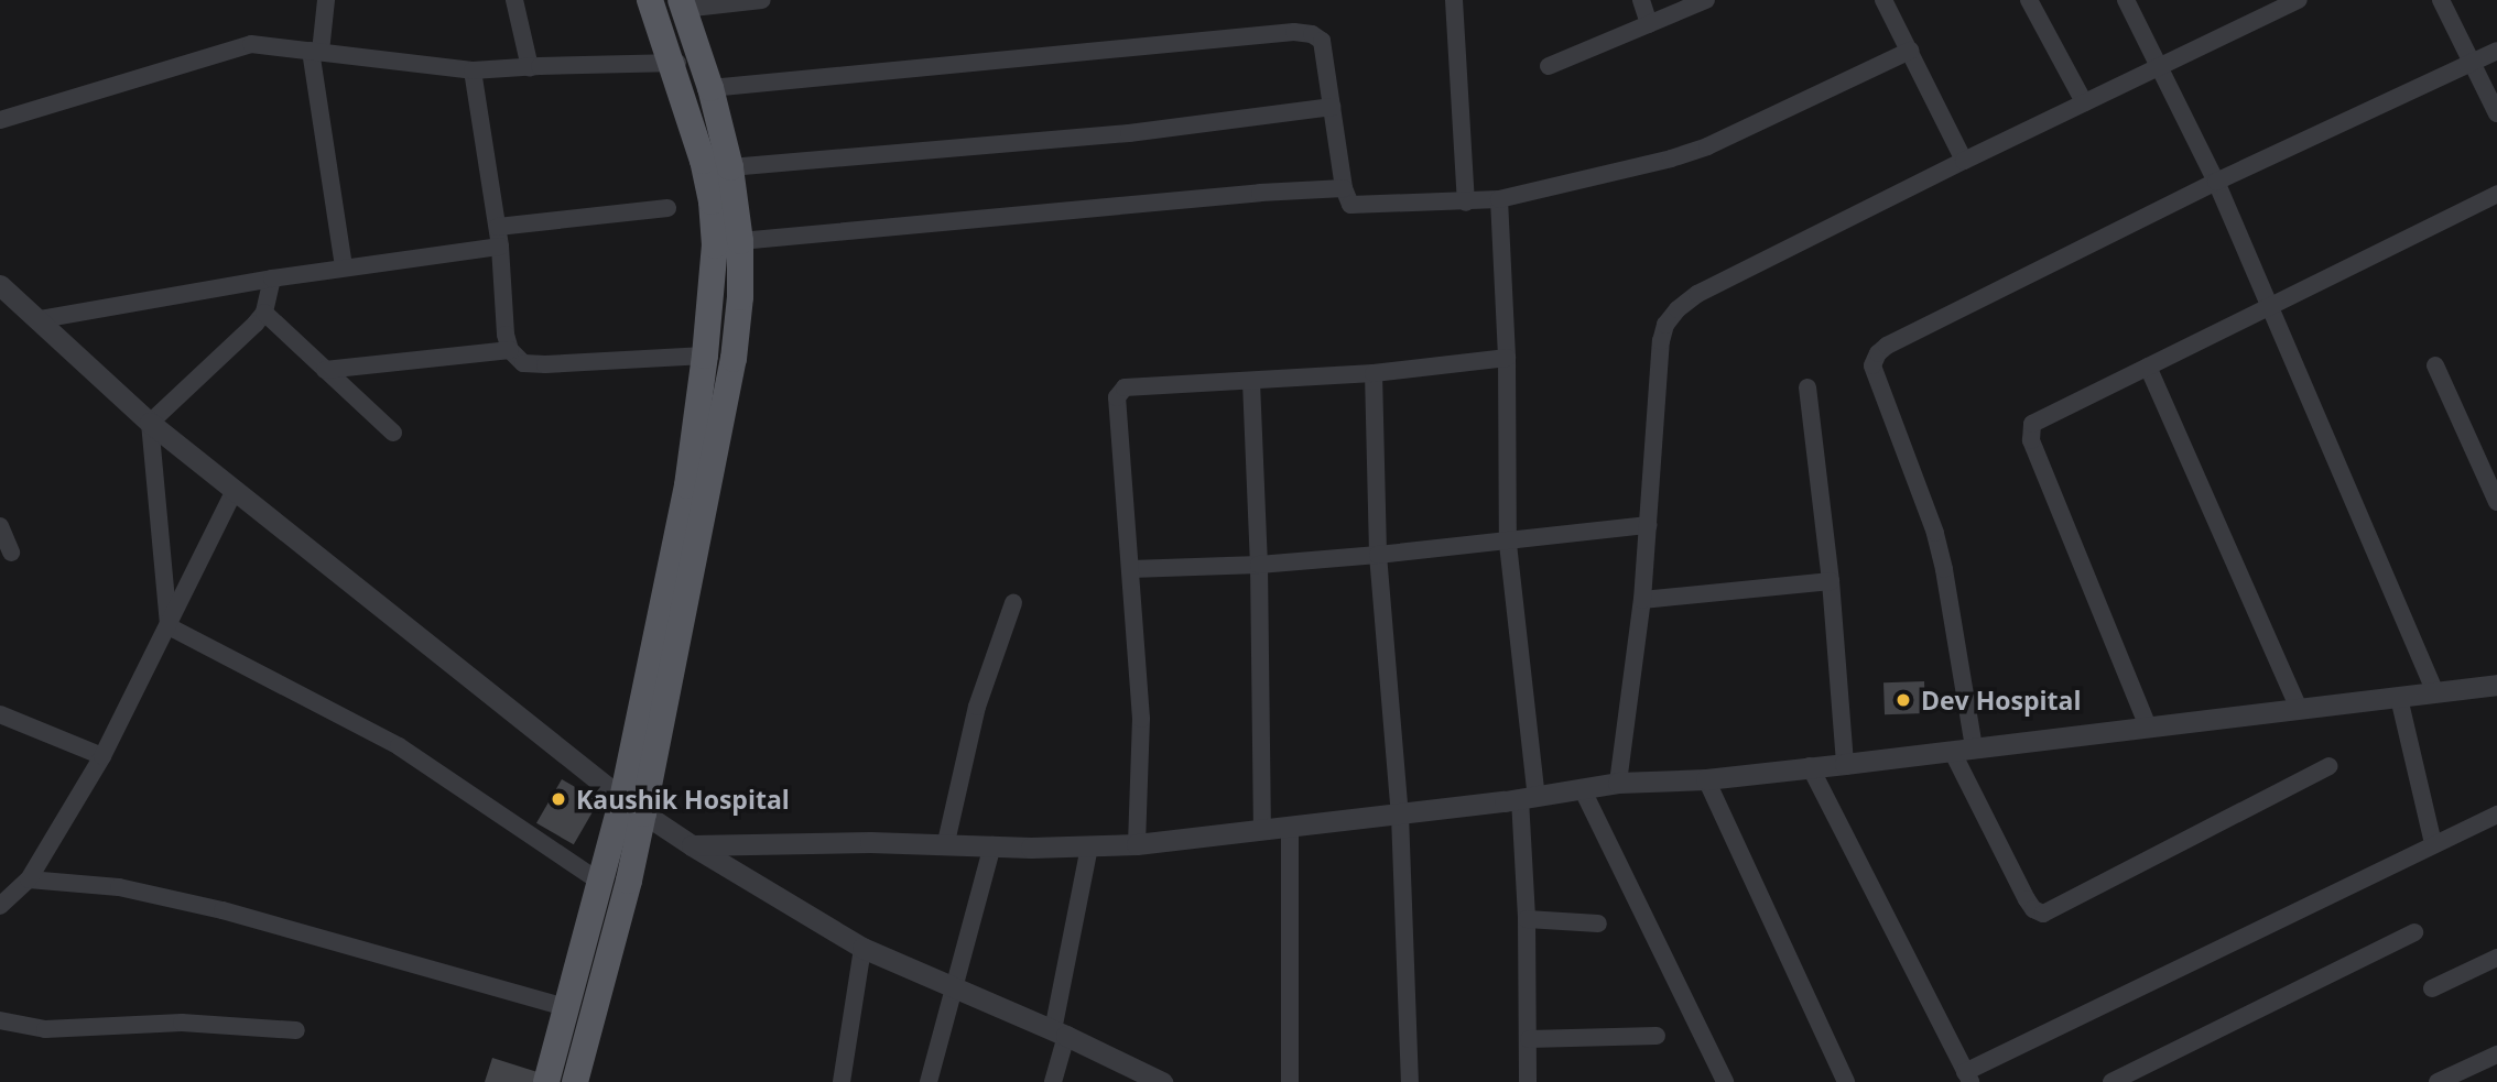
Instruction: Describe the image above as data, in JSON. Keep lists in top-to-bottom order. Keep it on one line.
{"places":["Dev Hospital","Kaushik Hospital"]}
